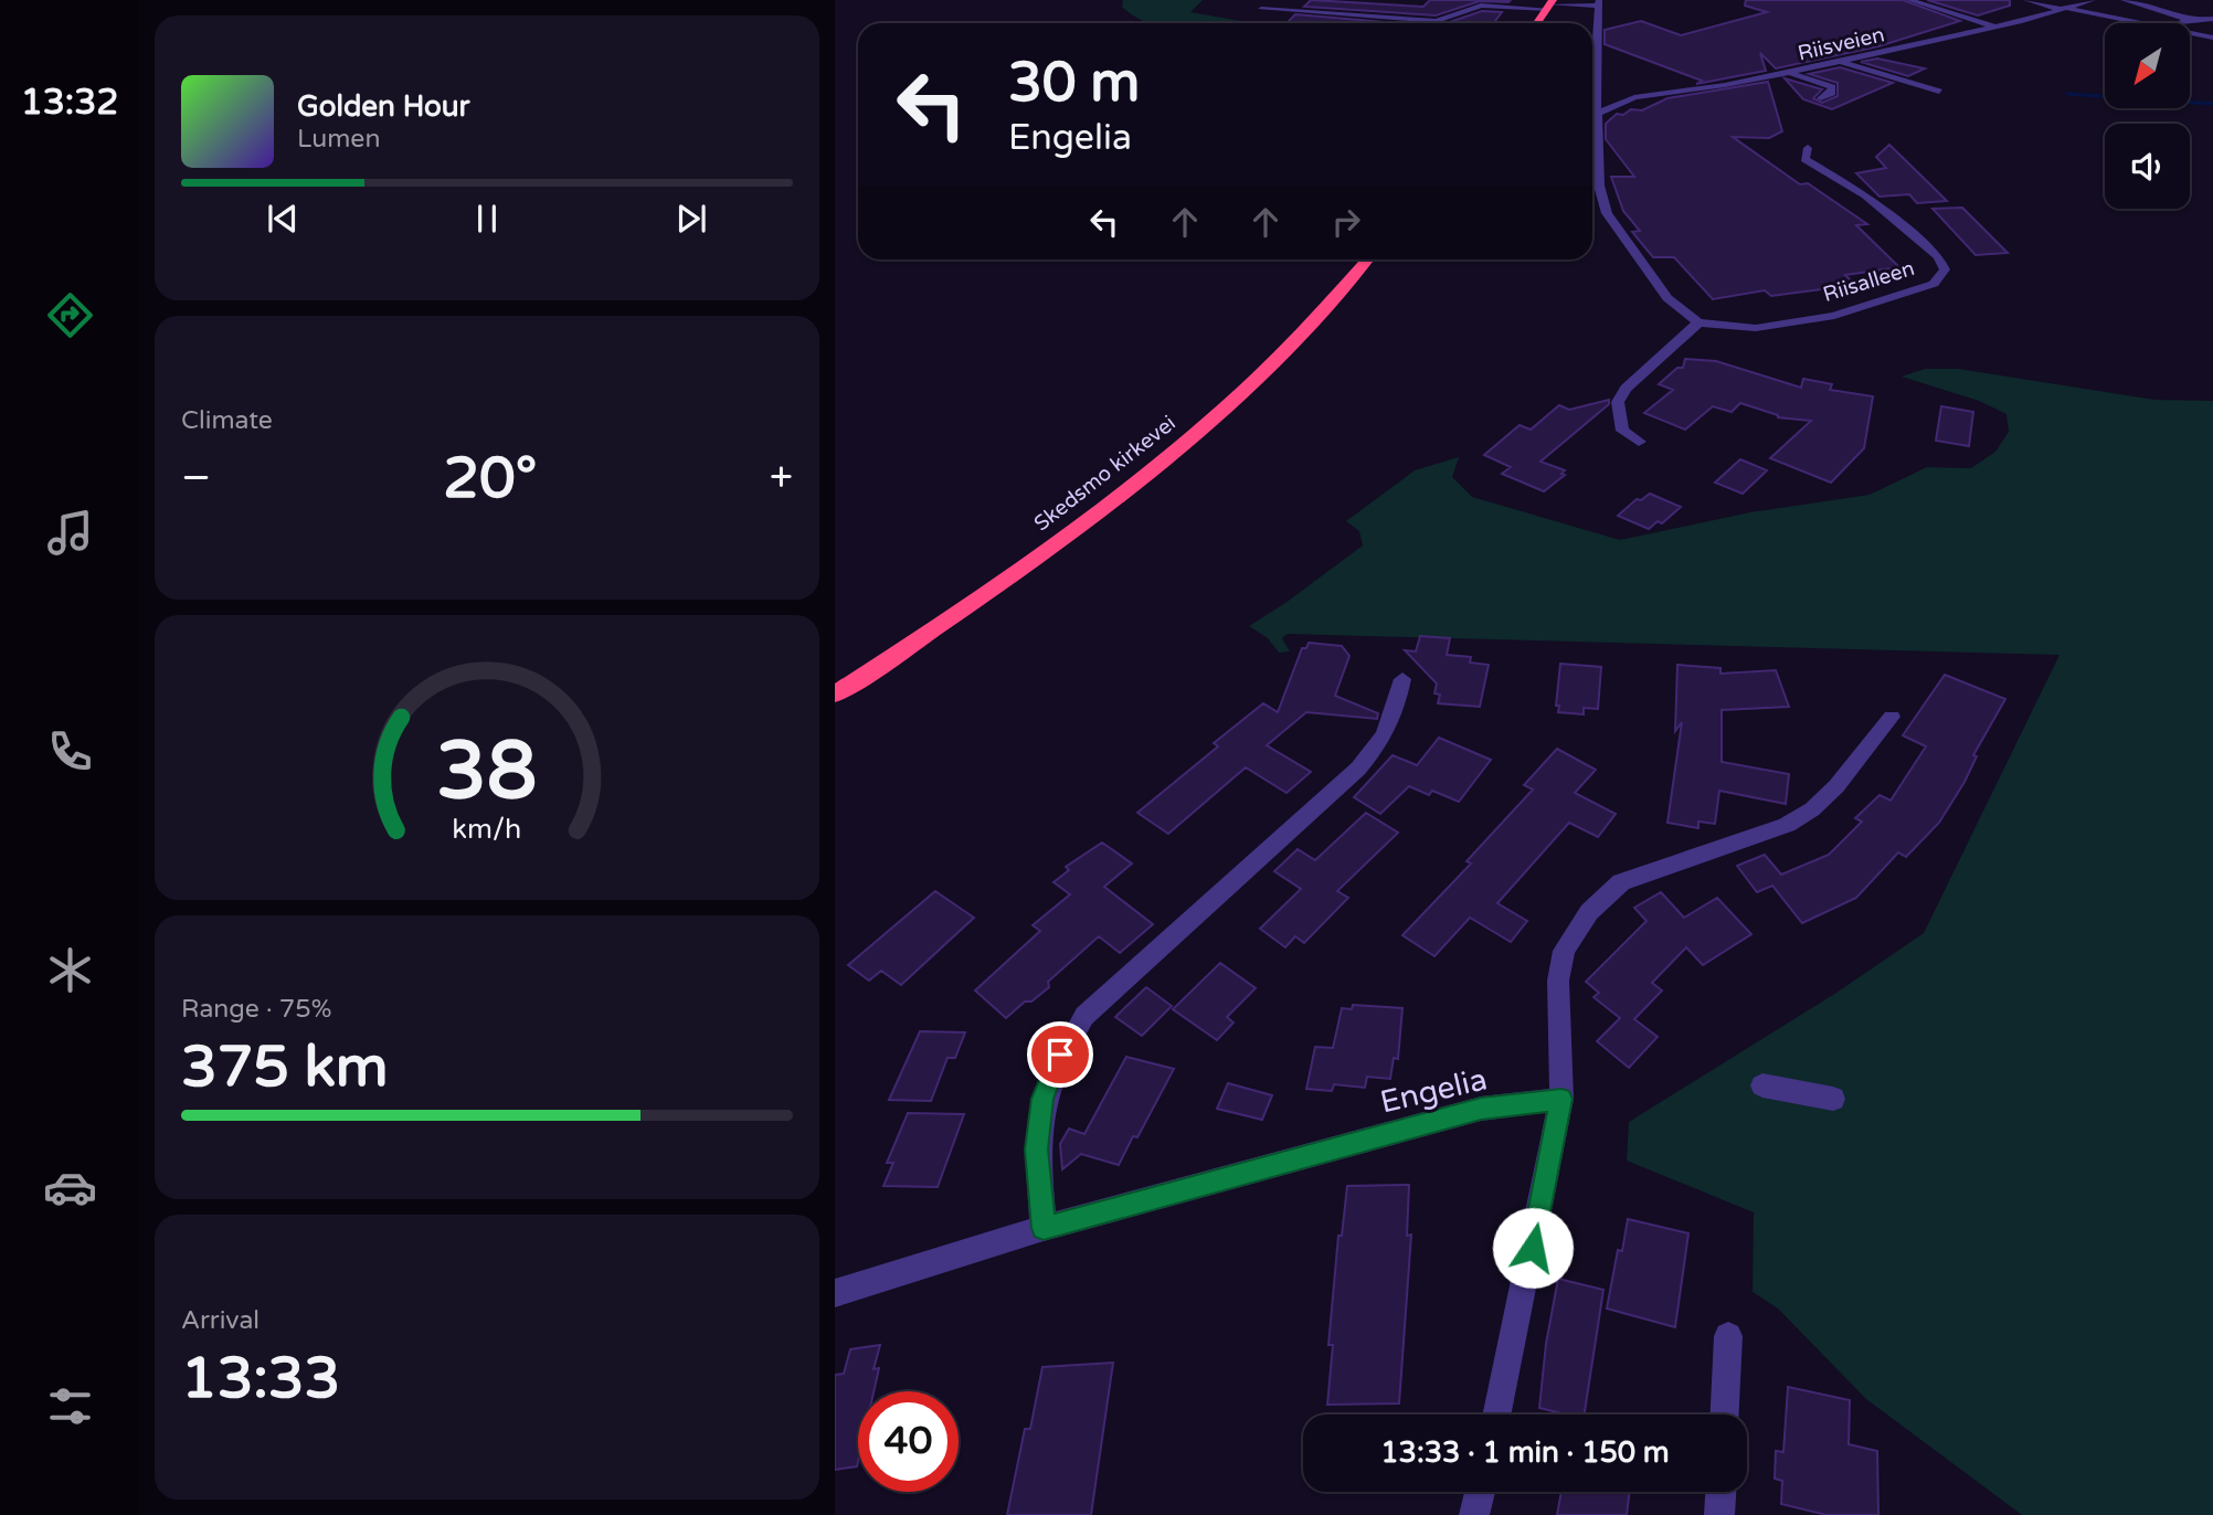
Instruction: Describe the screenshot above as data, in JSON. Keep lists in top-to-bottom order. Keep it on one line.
{"streets":{"highway":["Skedsmo kirkevei"],"street":["Riisveien","Riisalleen","Engelia"]},"north":"bottom left","page":{"tabs":"13:32","turn":["30 m","Engelia"],"song":["Golden Hour","Lumen"],"tile":["Climate",["Range · 75%","375 km"],["Arrival","13:33"]],"heat":["−","20°","+"],"limit":"40","trip":"13:33 · 1 min · 150 m","gauge":["38","km/h"]}}
